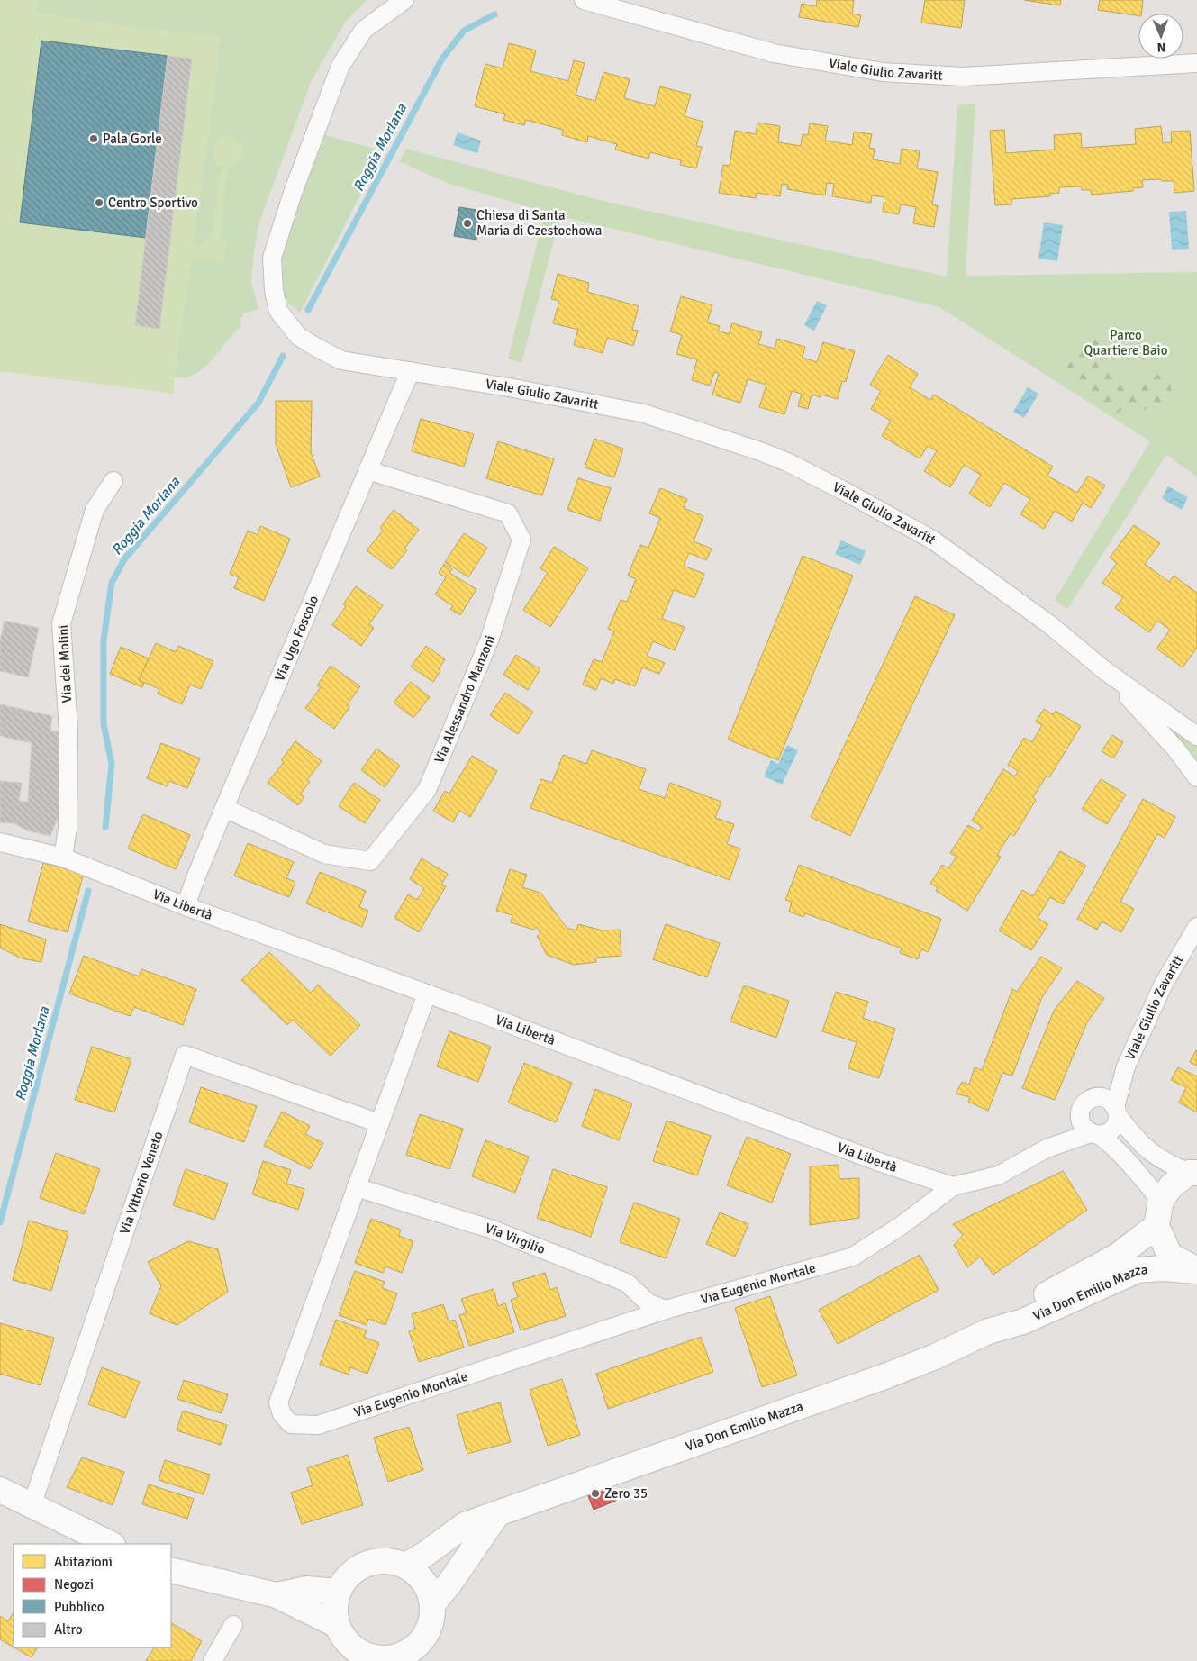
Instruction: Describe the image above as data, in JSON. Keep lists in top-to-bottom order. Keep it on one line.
{"streets":{"street":["Viale Giulio Zavaritt","Via Ugo Foscolo","Via dei Molini","Via Alessandro Manzoni","Via Libertà","Via Vittorio Veneto","Via Virgilio","Via Eugenio Montale","Via Don Emilio Mazza"]},"crossings":[["Viale Giulio Zavaritt","Via Ugo Foscolo"],["Via Ugo Foscolo","Via Alessandro Manzoni"],["Via Ugo Foscolo","Via Libertà"],["Via dei Molini","Via Libertà"],["Via Libertà","Via Eugenio Montale"],["Via Vittorio Veneto","Via Eugenio Montale"],["Via Virgilio","Via Eugenio Montale"]],"water":["Roggia Morlana"],"parks":["Parco Quartiere Baio"],"places":["Pala Gorle","Centro Sportivo","Chiesa di Santa Maria di Czestochowa","Zero 35"],"legend":["Abitazioni","Negozi","Pubblico","Altro"],"north":"bottom"}
